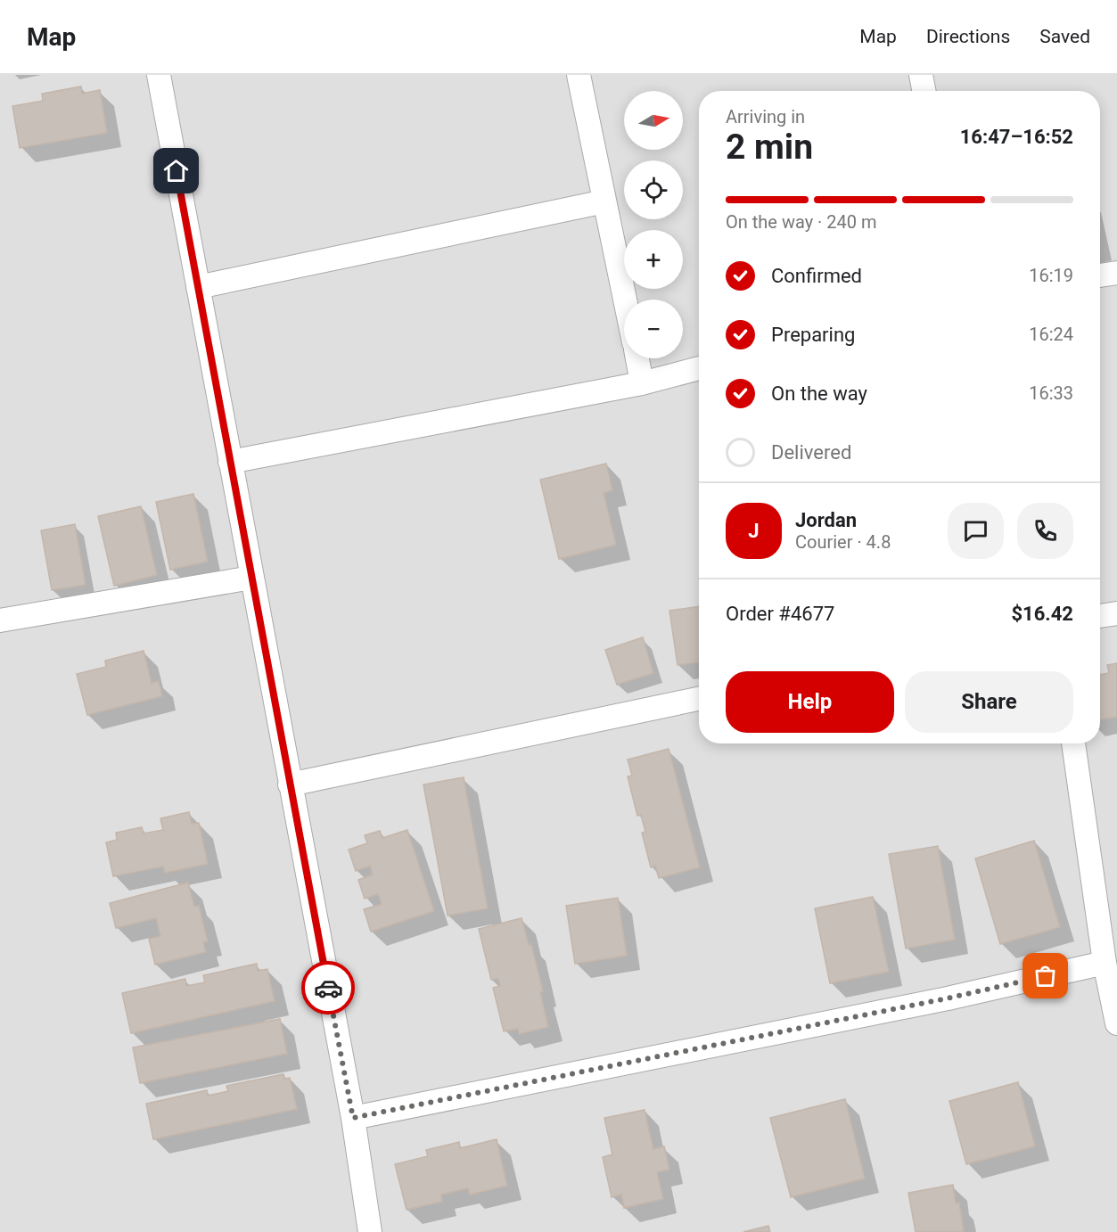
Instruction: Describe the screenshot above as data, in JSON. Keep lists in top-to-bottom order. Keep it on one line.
{"north":"right","page":{"header":"Map","nav":["Map","Directions","Saved"],"map_buttons":["+","−"],"heading":["2 min","Arriving in","16:47–16:52"],"panel":["Jordan","Courier · 4.8","Order #4677","$16.42"],"bar":"On the way · 240 m","list":[["Confirmed","16:19"],["Preparing","16:24"],["On the way","16:33"],"Delivered"],"round":"J","buttons":["Help","Share"]}}
